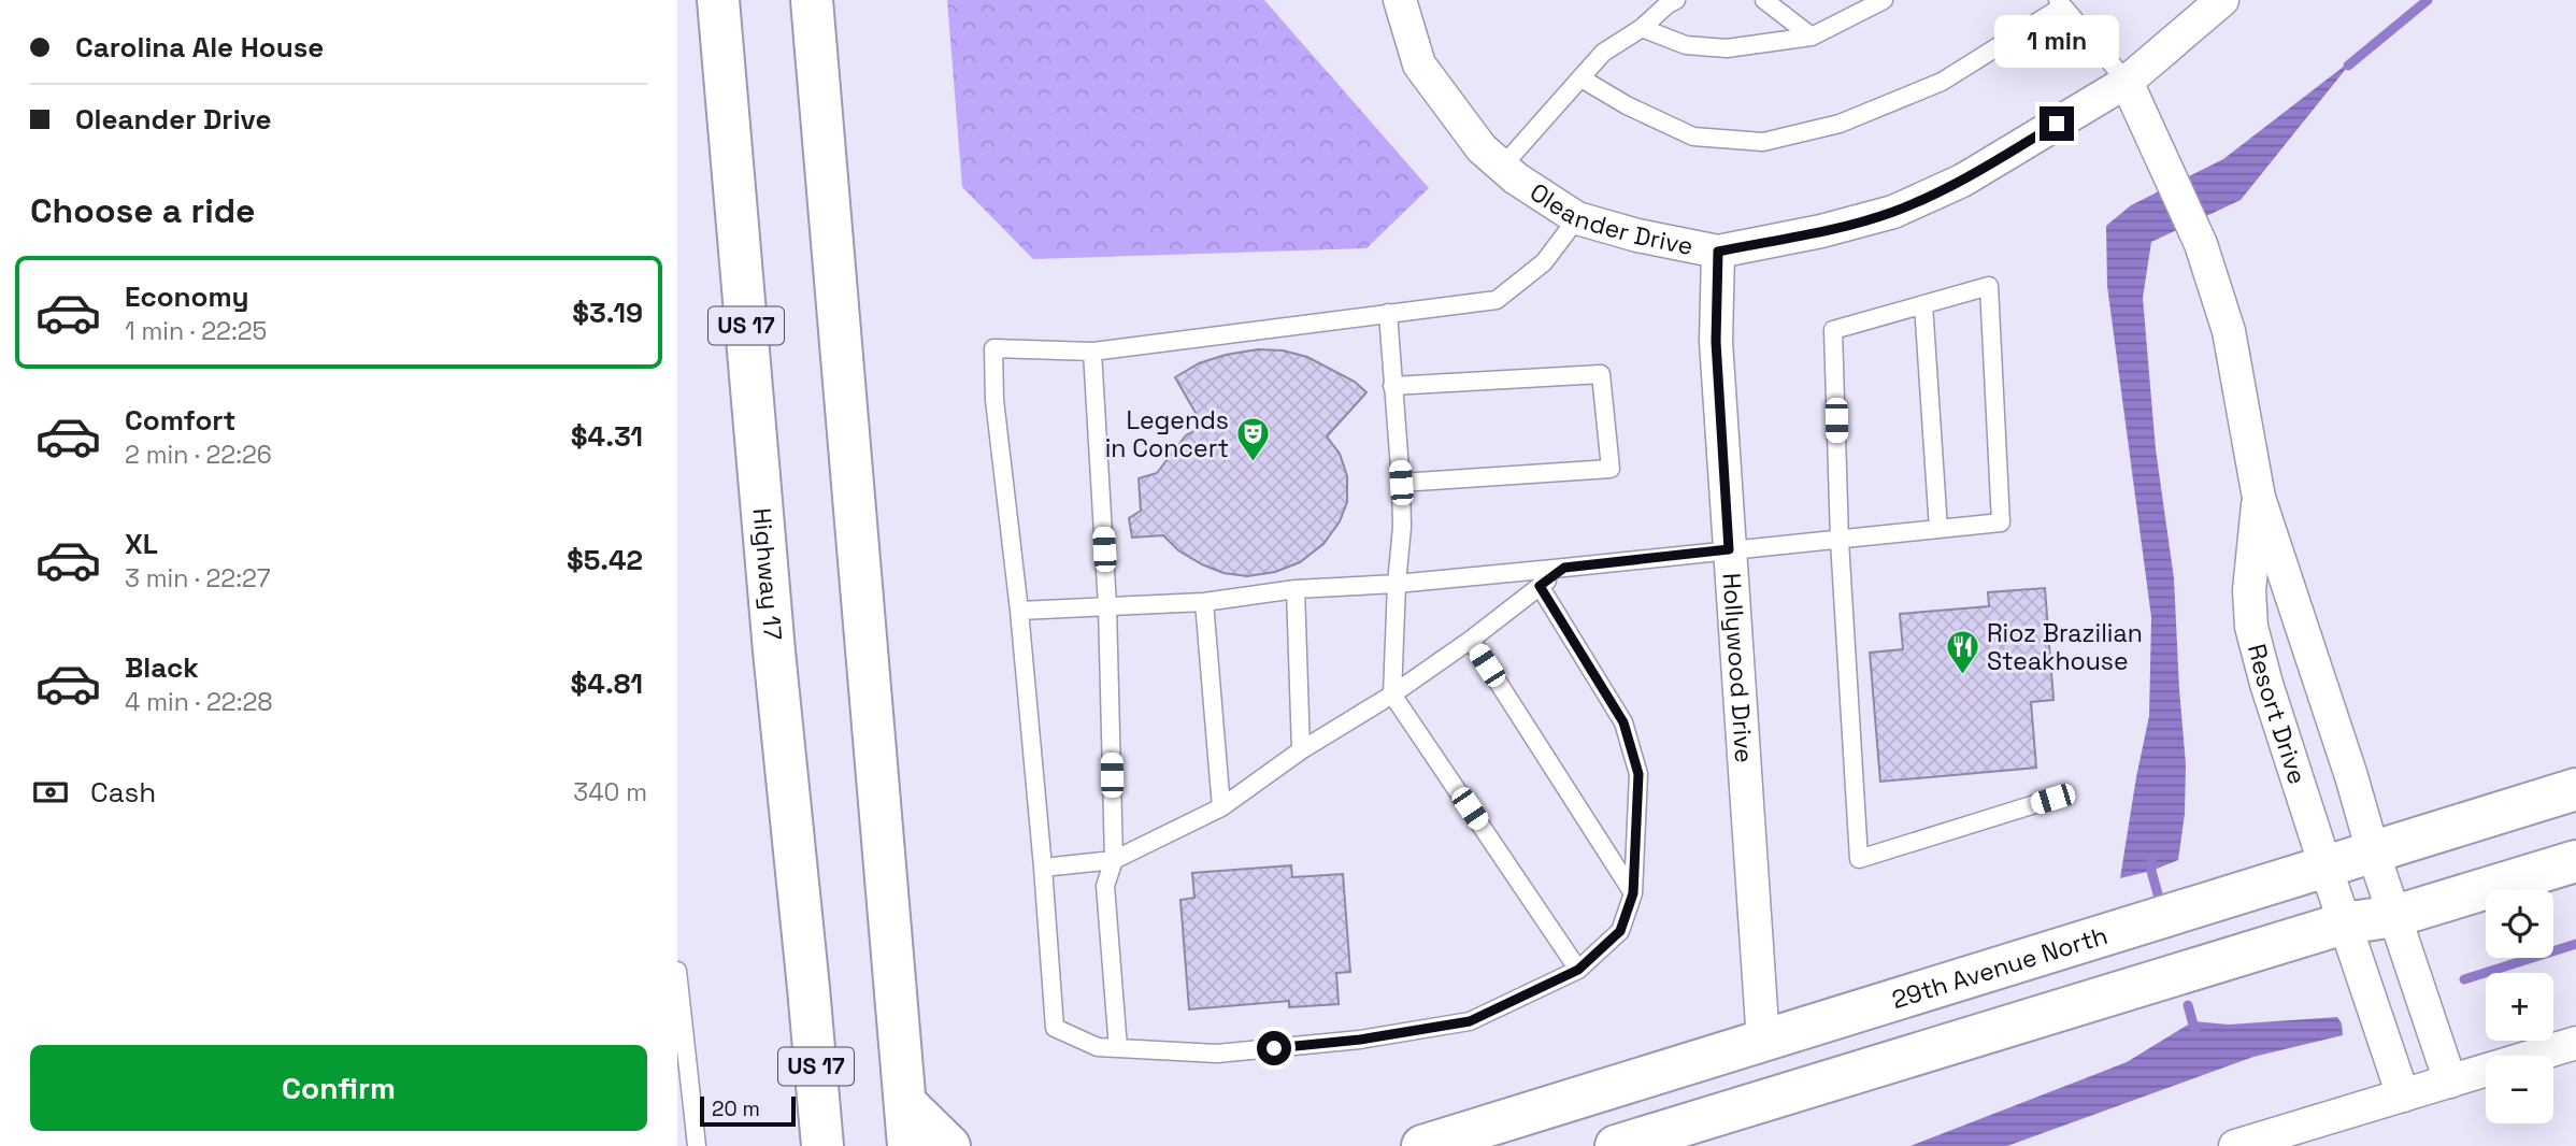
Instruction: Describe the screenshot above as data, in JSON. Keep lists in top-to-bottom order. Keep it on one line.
{"streets":{"main road":["US 17","Highway 17","29th Avenue North"],"street":["Oleander Drive","Hollywood Drive","Resort Drive"]},"crossings":[["Oleander Drive","Hollywood Drive"],["Oleander Drive","Resort Drive"],["Hollywood Drive","29th Avenue North"],["Resort Drive","29th Avenue North"]],"places":{"theatre":["Legends in Concert"],"restaurant":["Rioz Brazilian Steakhouse"]},"scale_bar":"20 m","page":{"banner":["Carolina Ale House","Oleander Drive"],"bubble":"1 min","heading":"Choose a ride","list":[{"name":"Economy","note":"1 min · 22:25","value":"$3.19"},{"name":"Comfort","note":"2 min · 22:26","value":"$4.31"},{"name":"XL","note":"3 min · 22:27","value":"$5.42"},{"name":"Black","note":"4 min · 22:28","value":"$4.81"}],"pay":["Cash","340 m"],"map_buttons":["+","−"],"buttons":"Confirm","scale":"20 m"}}
